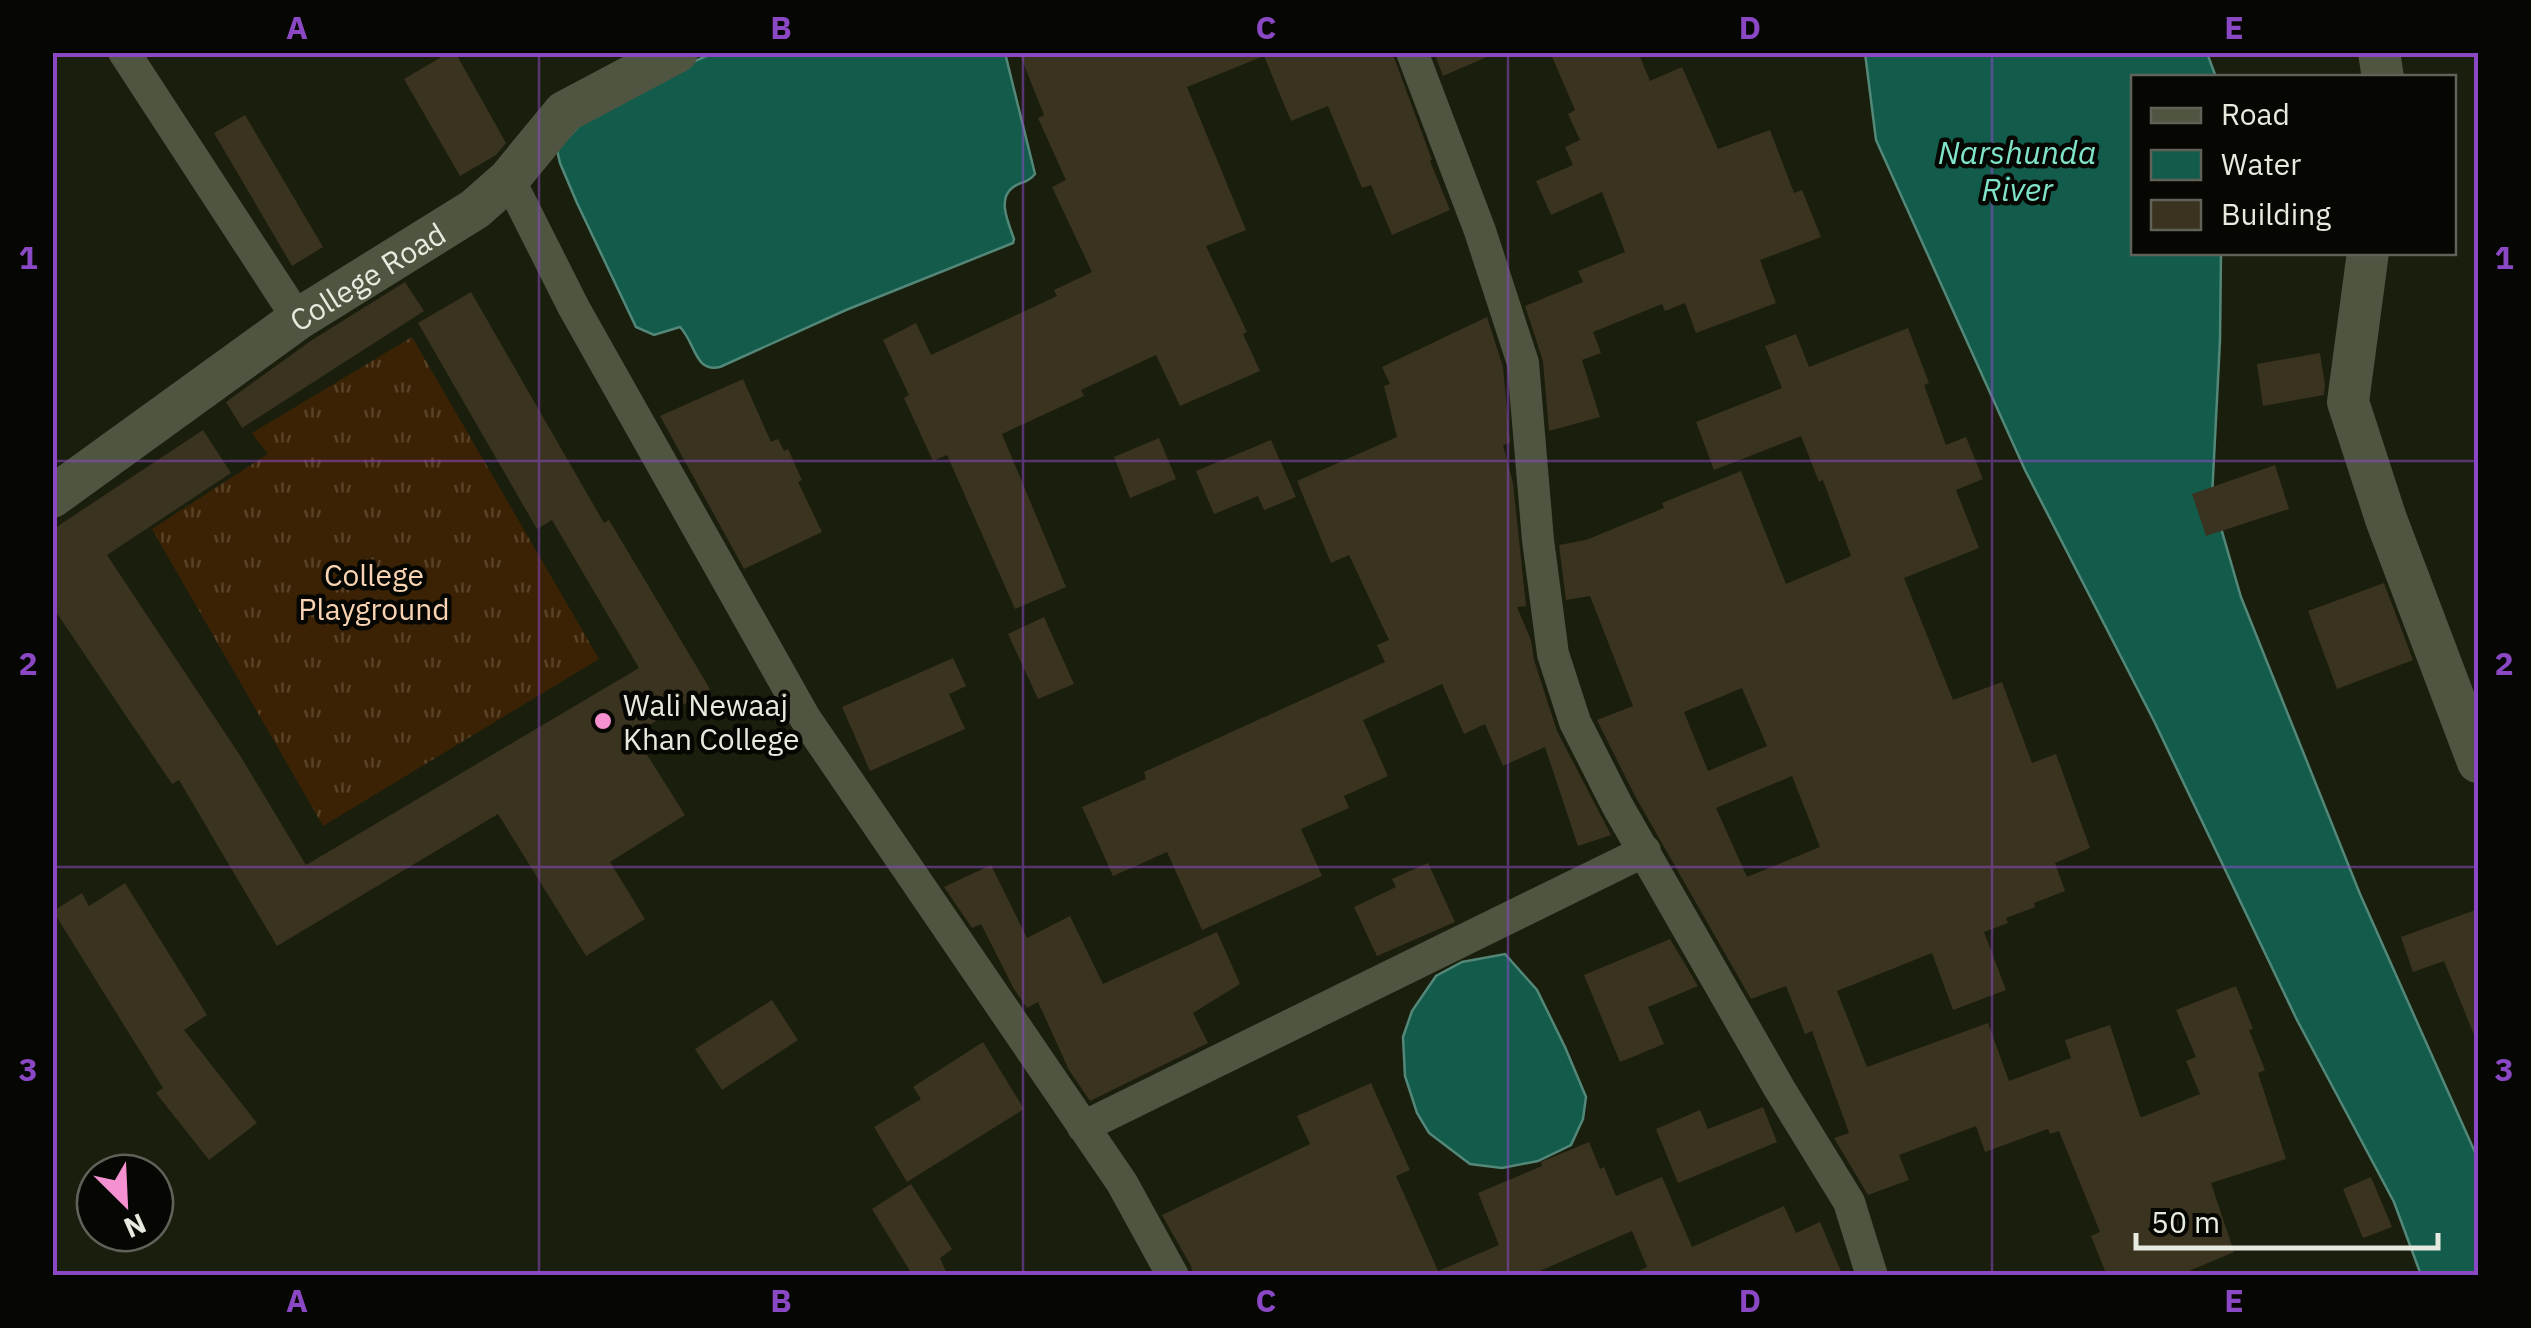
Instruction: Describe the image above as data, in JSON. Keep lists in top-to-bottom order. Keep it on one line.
{"streets":{"street":["College Road"]},"water":["Narshunda River"],"parks":["College Playground"],"places":["Wali Newaaj Khan College"],"legend":["Road","Water","Building"],"scale_bar":"50 m","north":"bottom right","grid":{"columns":["A","B","C","D","E"],"rows":["1","2","3"]}}
